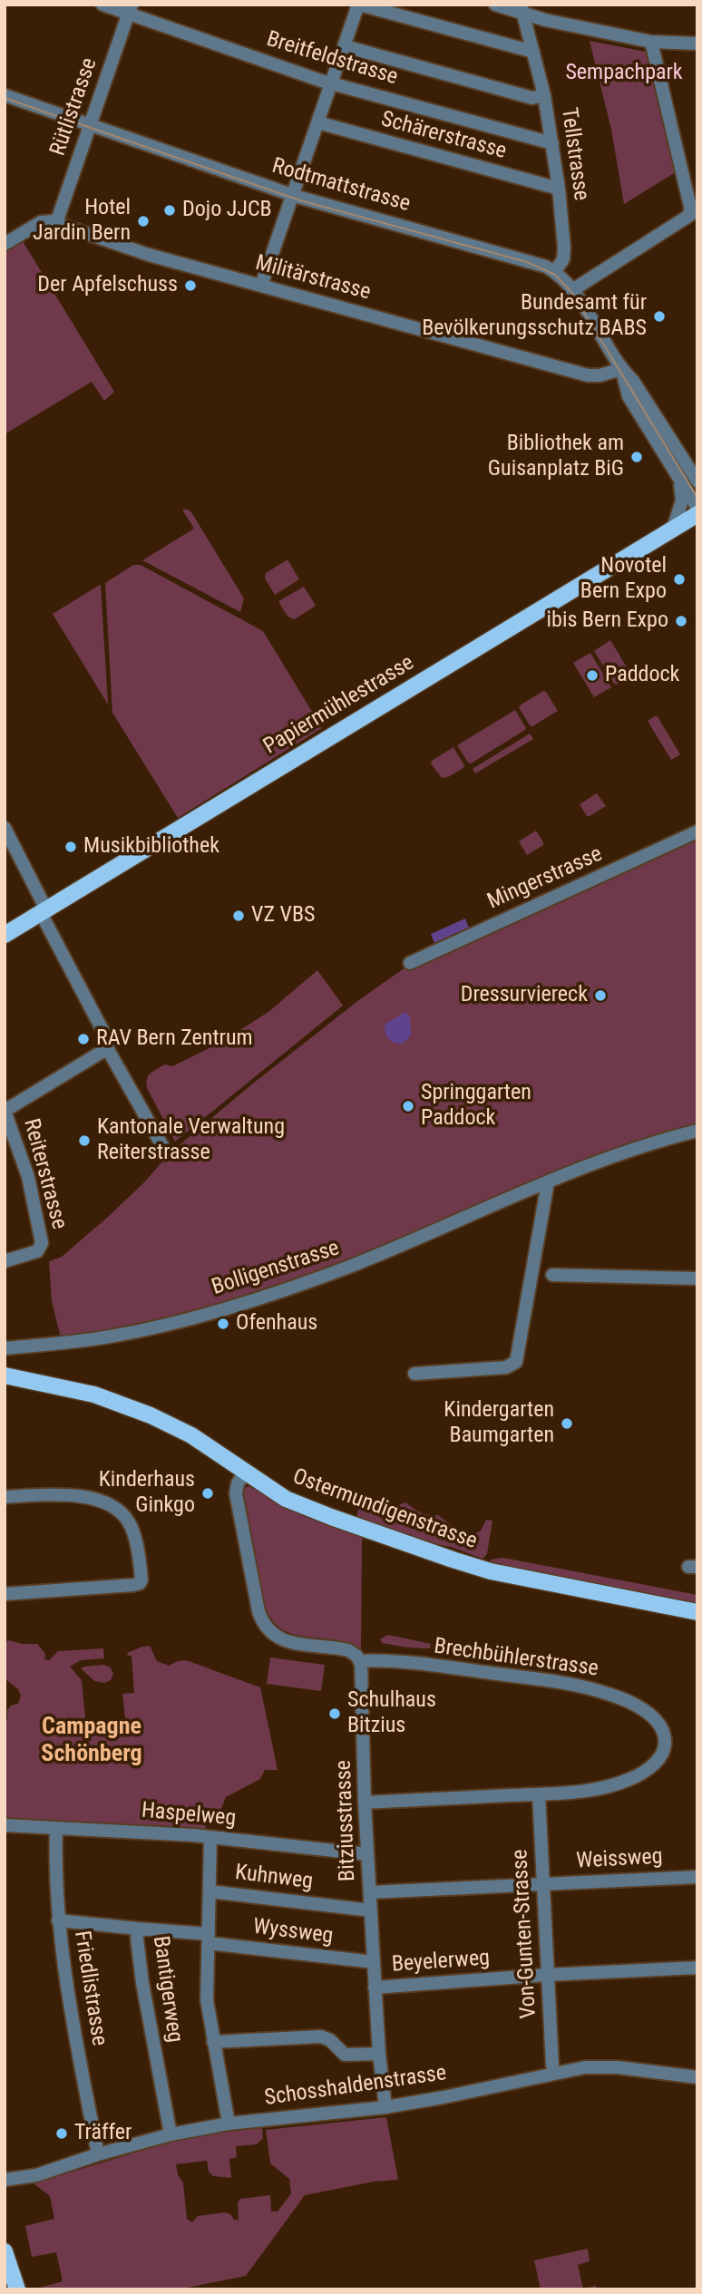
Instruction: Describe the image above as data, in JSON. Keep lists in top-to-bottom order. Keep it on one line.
{"streets":{"main road":["Papiermühlestrasse","Ostermundigenstrasse"],"street":["Breitfeldstrasse","Rütlistrasse","Schärerstrasse","Tellstrasse","Rodtmattstrasse","Militärstrasse","Mingerstrasse","Reiterstrasse","Bolligenstrasse","Brechbühlerstrasse","Haspelweg","Bitziusstrasse","Weissweg","Kuhnweg","Wyssweg","Von-Gunten-Strasse","Beyelerweg","Friedlistrasse","Bantigerweg","Schosshaldenstrasse"]},"crossings":[["Breitfeldstrasse","Rütlistrasse"],["Breitfeldstrasse","Tellstrasse"],["Rütlistrasse","Rodtmattstrasse"],["Rütlistrasse","Militärstrasse"],["Schärerstrasse","Tellstrasse"],["Tellstrasse","Rodtmattstrasse"],["Rodtmattstrasse","Militärstrasse"],["Brechbühlerstrasse","Bitziusstrasse"],["Brechbühlerstrasse","Von-Gunten-Strasse"],["Haspelweg","Bitziusstrasse"],["Haspelweg","Friedlistrasse"],["Bitziusstrasse","Weissweg"],["Bitziusstrasse","Kuhnweg"],["Bitziusstrasse","Wyssweg"],["Bitziusstrasse","Beyelerweg"],["Bitziusstrasse","Schosshaldenstrasse"],["Weissweg","Von-Gunten-Strasse"],["Wyssweg","Bantigerweg"],["Von-Gunten-Strasse","Beyelerweg"],["Von-Gunten-Strasse","Schosshaldenstrasse"],["Friedlistrasse","Bantigerweg"],["Friedlistrasse","Schosshaldenstrasse"],["Bantigerweg","Schosshaldenstrasse"]],"districts":["Campagne Schönberg"],"parks":["Sempachpark"],"places":["Dojo JJCB","Hotel Jardin Bern","Der Apfelschuss","Bundesamt für Bevölkerungsschutz BABS","Bibliothek am Guisanplatz BiG","Novotel Bern Expo","ibis Bern Expo","Paddock","Musikbibliothek","VZ VBS","Dressurviereck","RAV Bern Zentrum","Springgarten Paddock","Kantonale Verwaltung Reiterstrasse","Ofenhaus","Kindergarten Baumgarten","Kinderhaus Ginkgo","Schulhaus Bitzius","Träffer"]}
